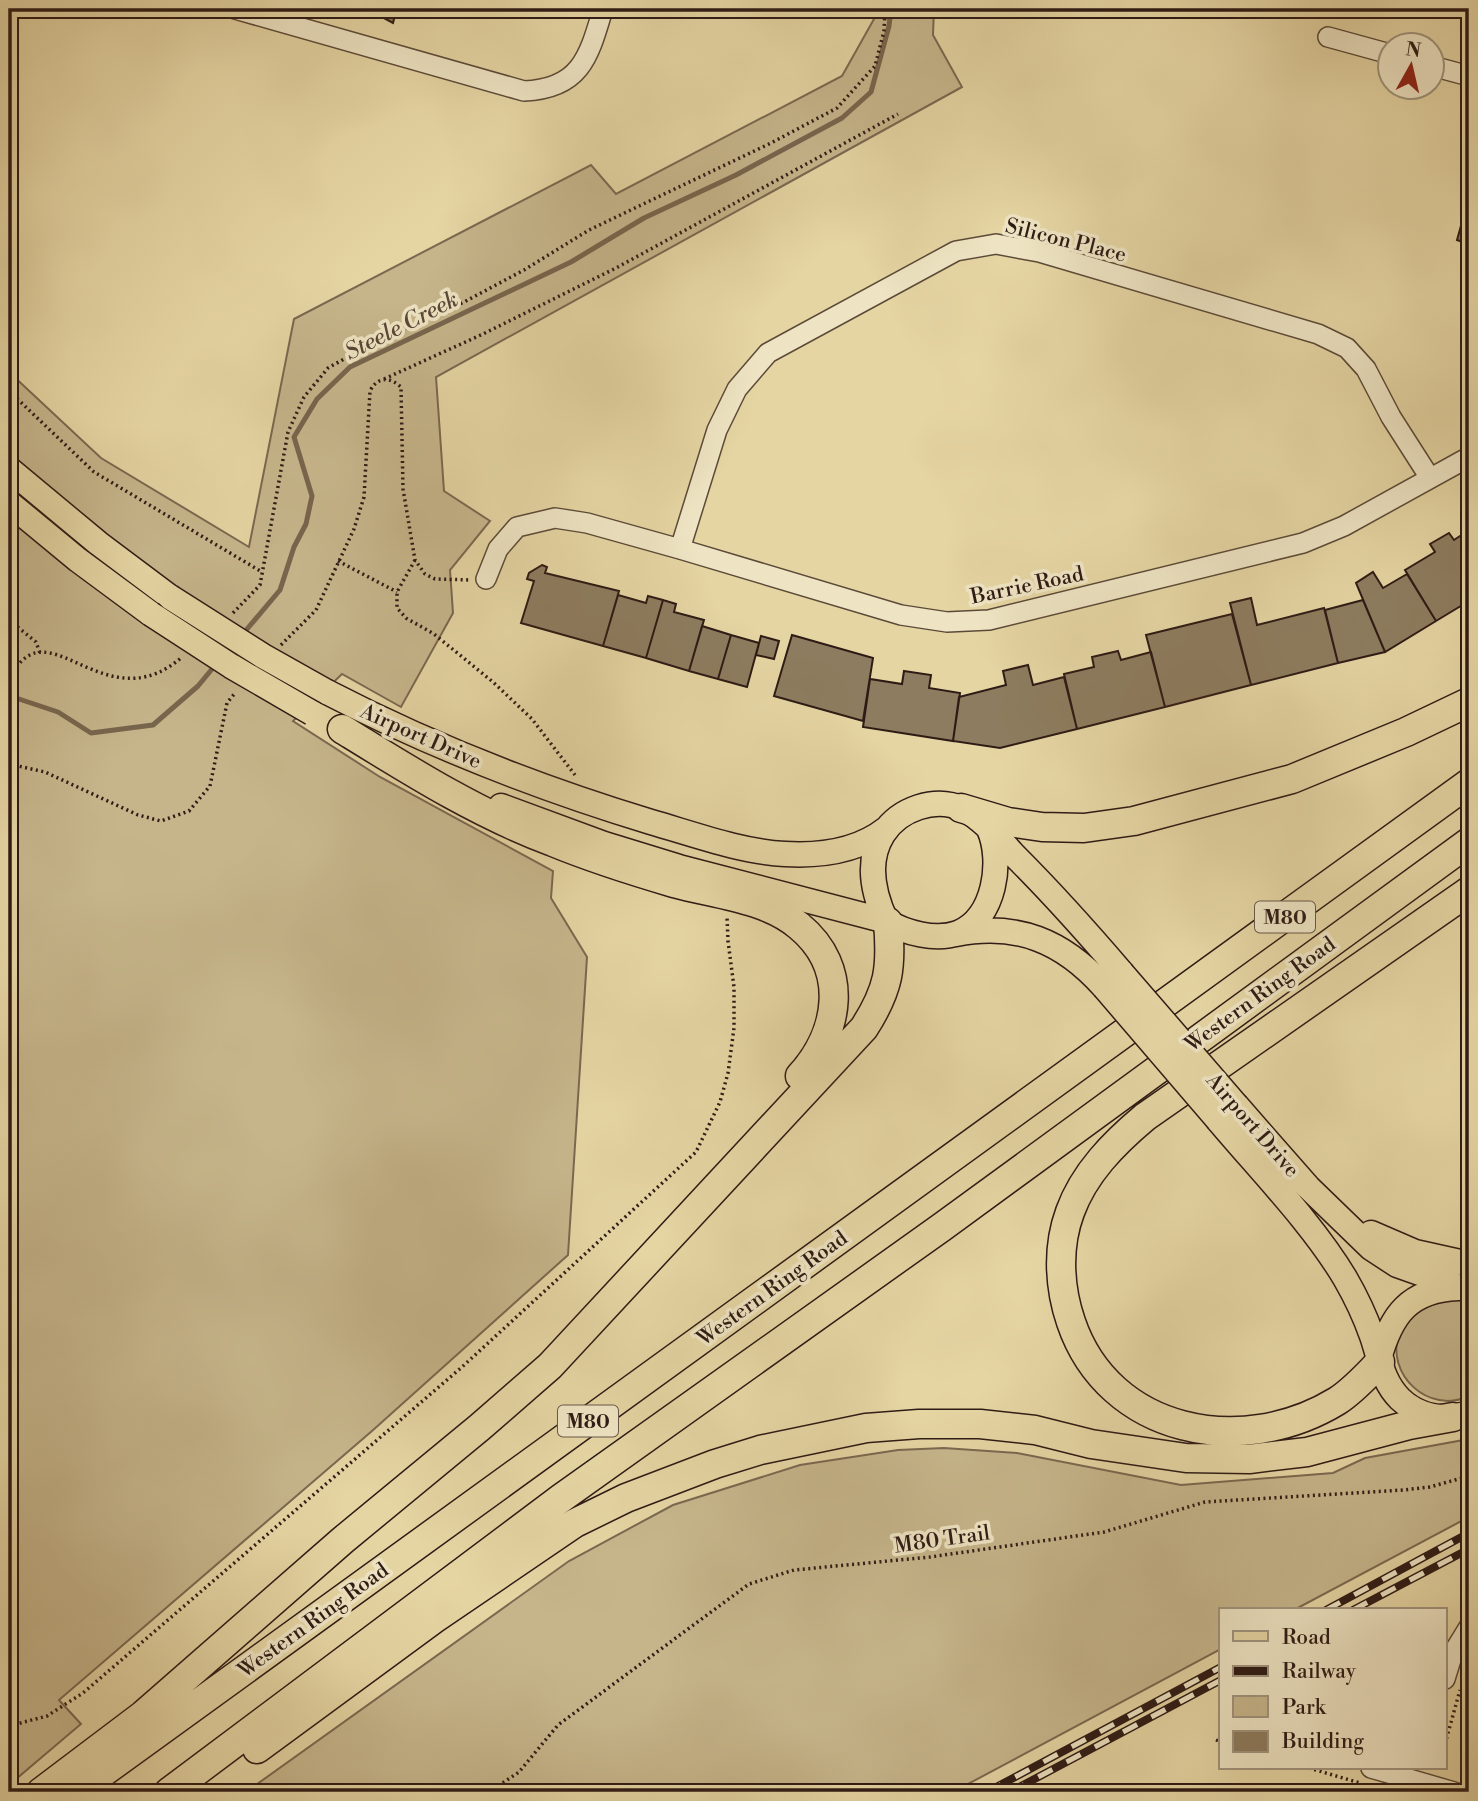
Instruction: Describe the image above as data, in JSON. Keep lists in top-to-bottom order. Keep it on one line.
{"streets":{"highway":["M80","Western Ring Road"],"main road":["Airport Drive"],"street":["Silicon Place","Barrie Road"],"path":["M80 Trail"]},"crossings":[["Silicon Place","Barrie Road"]],"water":["Steele Creek"],"legend":["Road","Railway","Park","Building"],"north":"top"}
